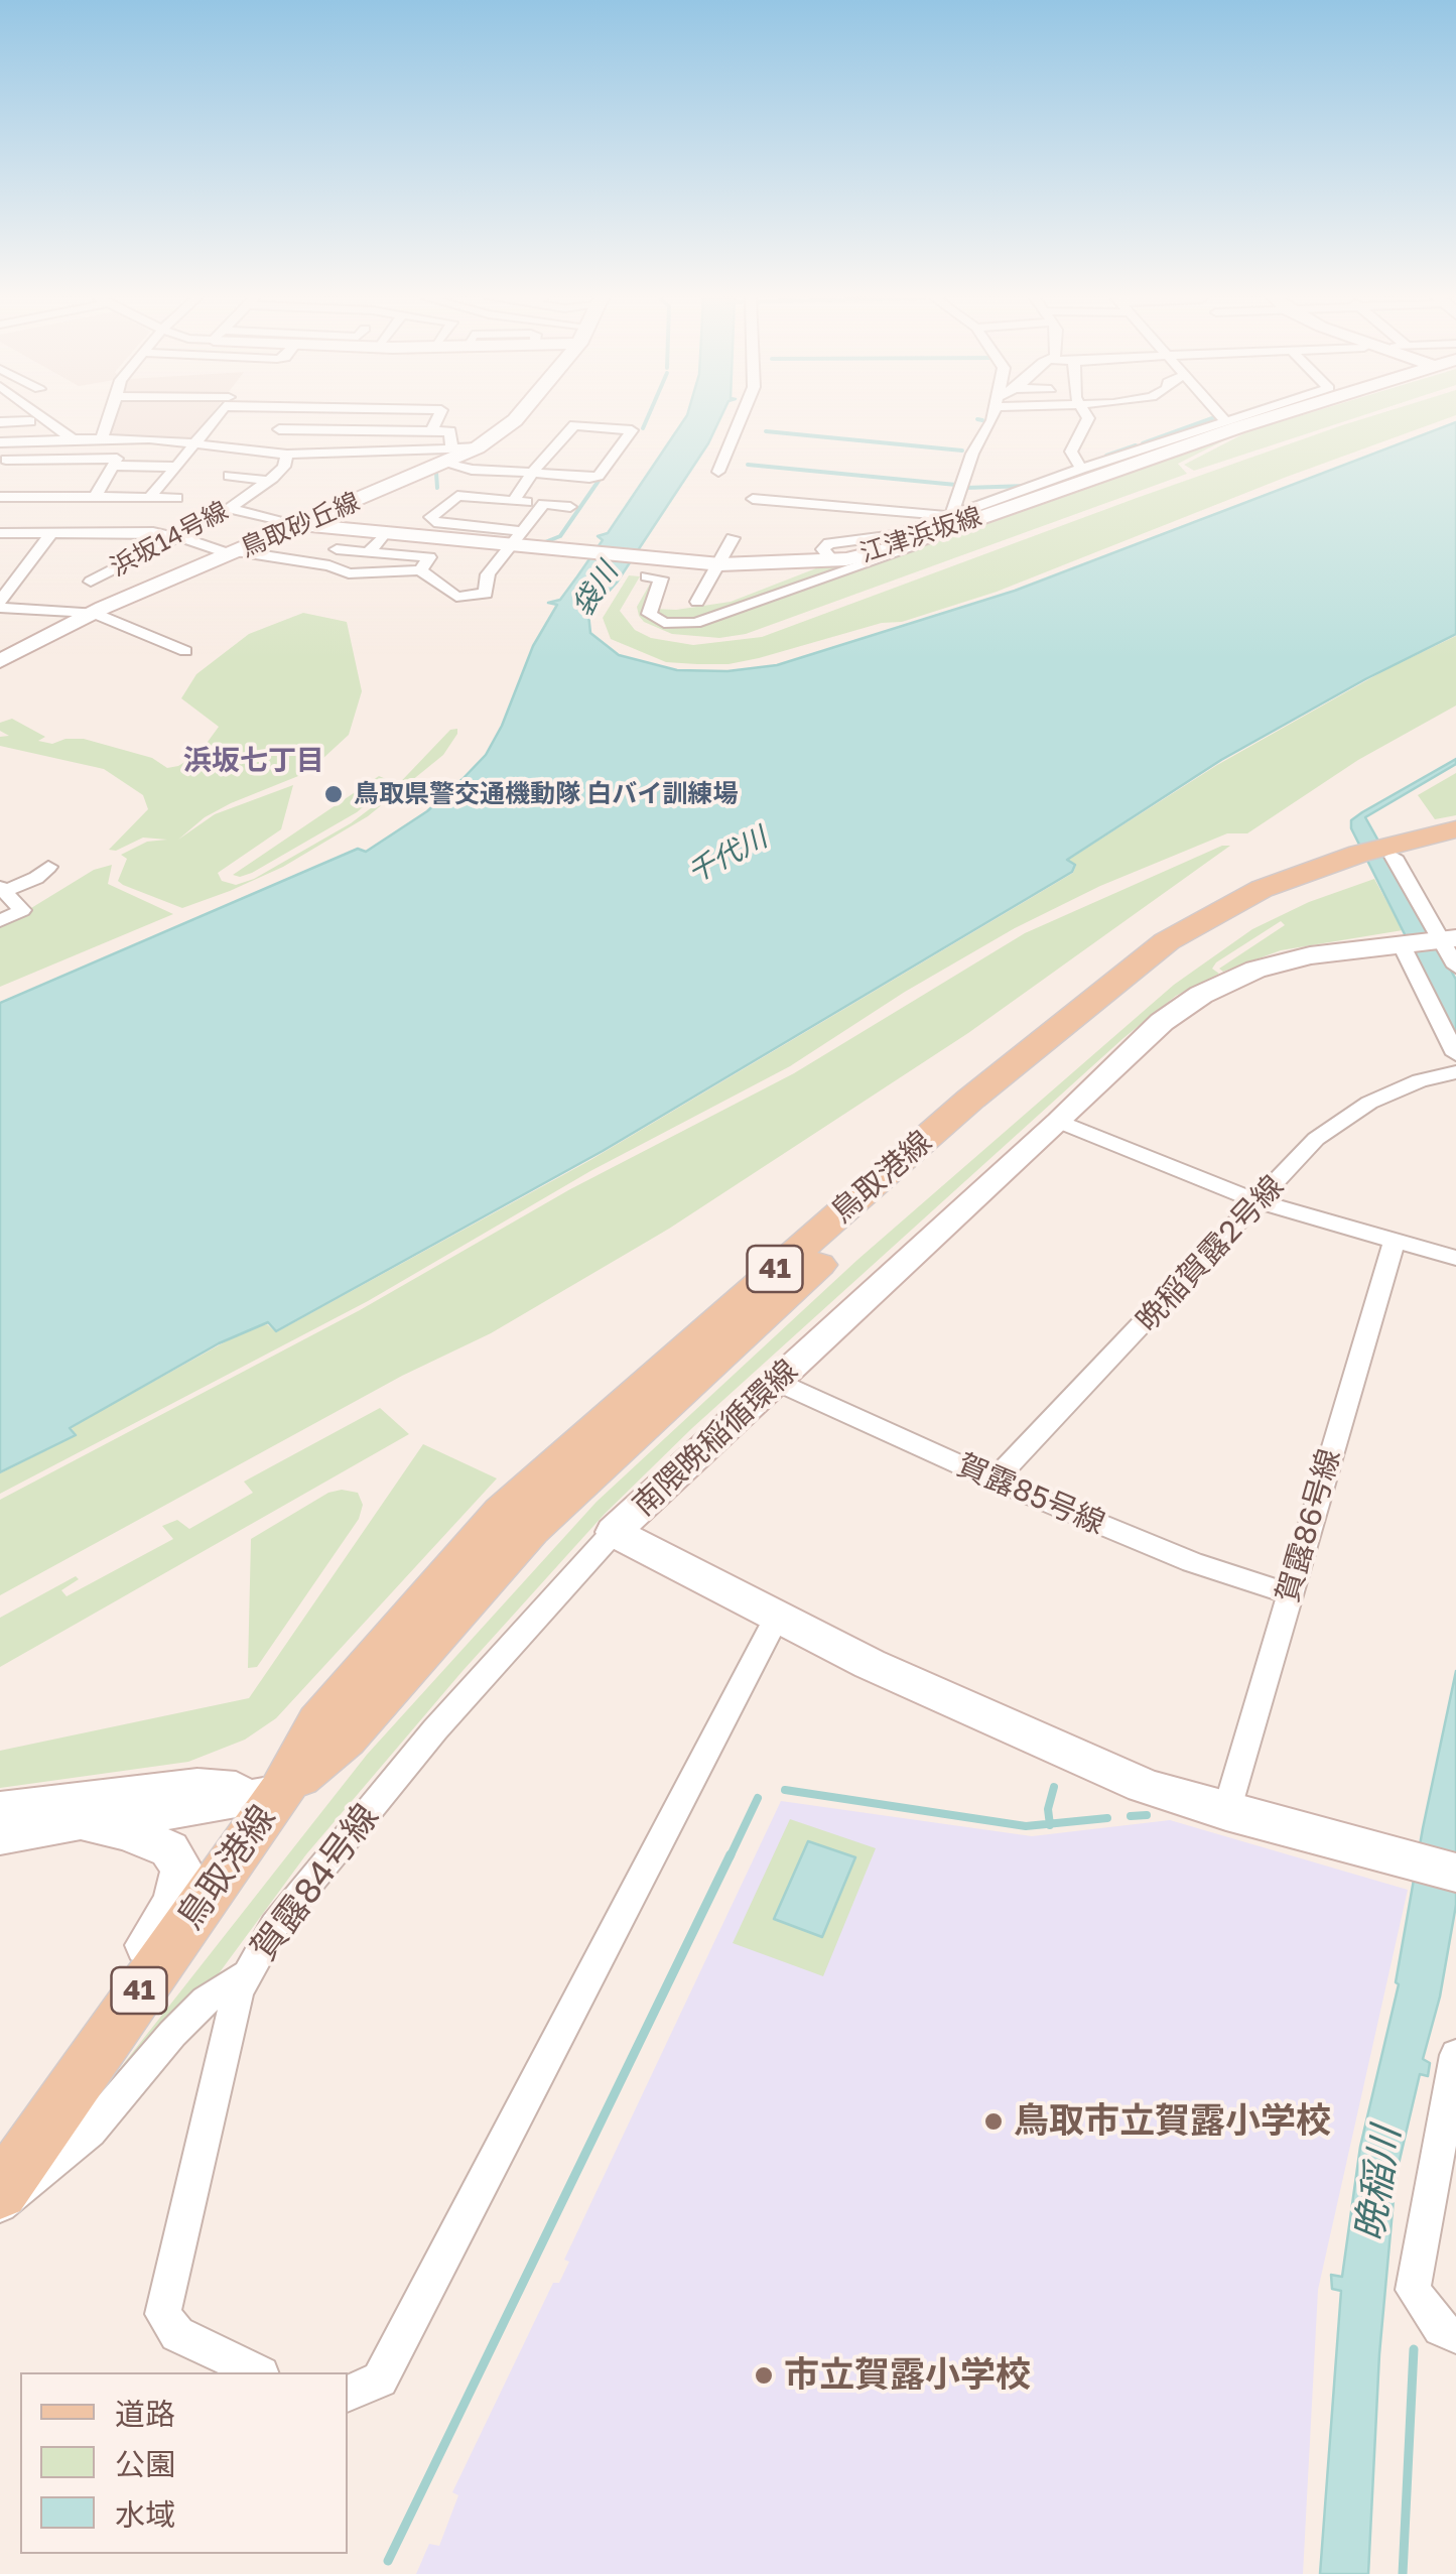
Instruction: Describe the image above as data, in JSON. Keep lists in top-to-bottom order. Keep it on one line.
{"streets":{"main road":["鳥取港線","41"],"street":["鳥取砂丘線","江津浜坂線","浜坂14号線","晩稲賀露2号線","南隈晩稲循環線","賀露85号線","賀露86号線","賀露84号線"]},"crossings":[["鳥取砂丘線","江津浜坂線"],["晩稲賀露2号線","賀露85号線"],["南隈晩稲循環線","賀露85号線"],["南隈晩稲循環線","賀露86号線"],["南隈晩稲循環線","賀露84号線"],["賀露85号線","賀露86号線"]],"districts":["浜坂七丁目"],"water":["袋川","千代川","晩稲川"],"places":["鳥取県警交通機動隊 白バイ訓練場","鳥取市立賀露小学校","市立賀露小学校"],"legend":["道路","公園","水域"]}
